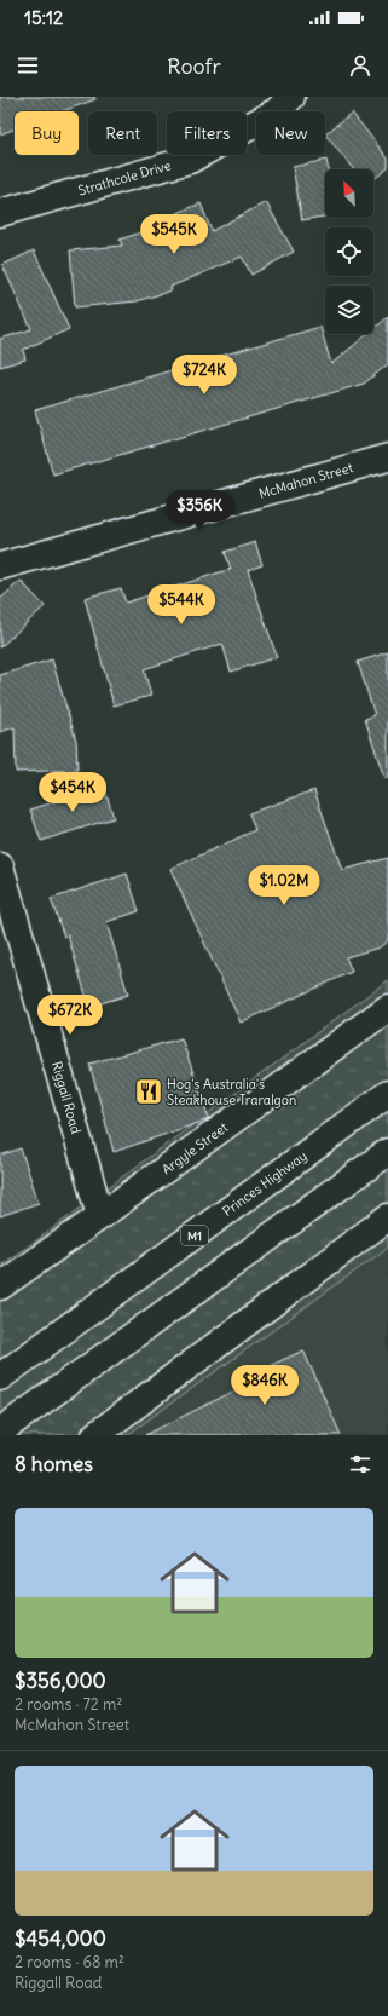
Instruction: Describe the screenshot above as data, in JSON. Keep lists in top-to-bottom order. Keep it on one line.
{"streets":{"main road":["Strathcole Drive","McMahon Street","Riggall Road","Argyle Street","Princes Highway","M1"]},"crossings":[["Riggall Road","Argyle Street"]],"places":{"restaurant":["Hog's Australia's Steakhouse Traralgon"]},"north":"top left","page":{"status":"15:12","header":"Roofr","chip":["Buy","Rent","Filters","New"],"price":["$545K","$724K","$356K","$544K","$454K","$1.02M","$672K","$846K"],"heading":"8 homes","list":[{"name":"$356,000","note":"2 rooms · 72 m² · McMahon Street"},{"name":"$454,000","note":"2 rooms · 68 m² · Riggall Road"}]}}
